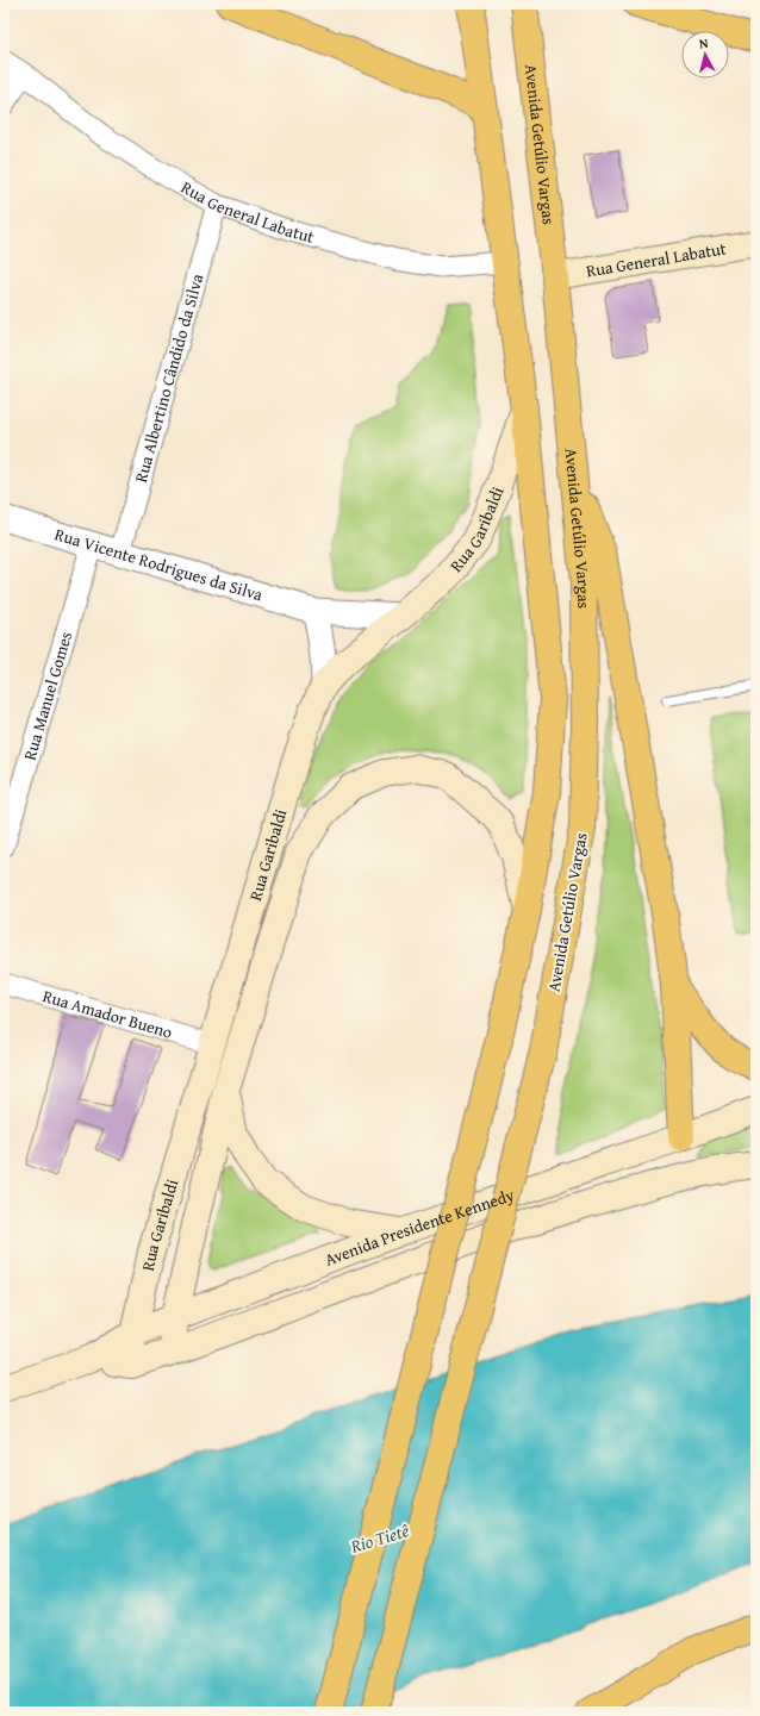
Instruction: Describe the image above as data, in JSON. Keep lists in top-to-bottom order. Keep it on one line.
{"streets":{"main road":["Avenida Getúlio Vargas","Rua General Labatut","Rua Garibaldi","Avenida Presidente Kennedy"],"street":["Rua Albertino Cândido da Silva","Rua Vicente Rodrigues da Silva","Rua Manuel Gomes","Rua Amador Bueno"]},"crossings":[["Avenida Getúlio Vargas","Rua General Labatut"],["Rua General Labatut","Rua Albertino Cândido da Silva"],["Rua Albertino Cândido da Silva","Rua Vicente Rodrigues da Silva"],["Rua Garibaldi","Rua Vicente Rodrigues da Silva"],["Rua Garibaldi","Rua Amador Bueno"],["Rua Garibaldi","Avenida Presidente Kennedy"],["Rua Vicente Rodrigues da Silva","Rua Manuel Gomes"]],"water":["Rio Tietê"],"north":"top"}
